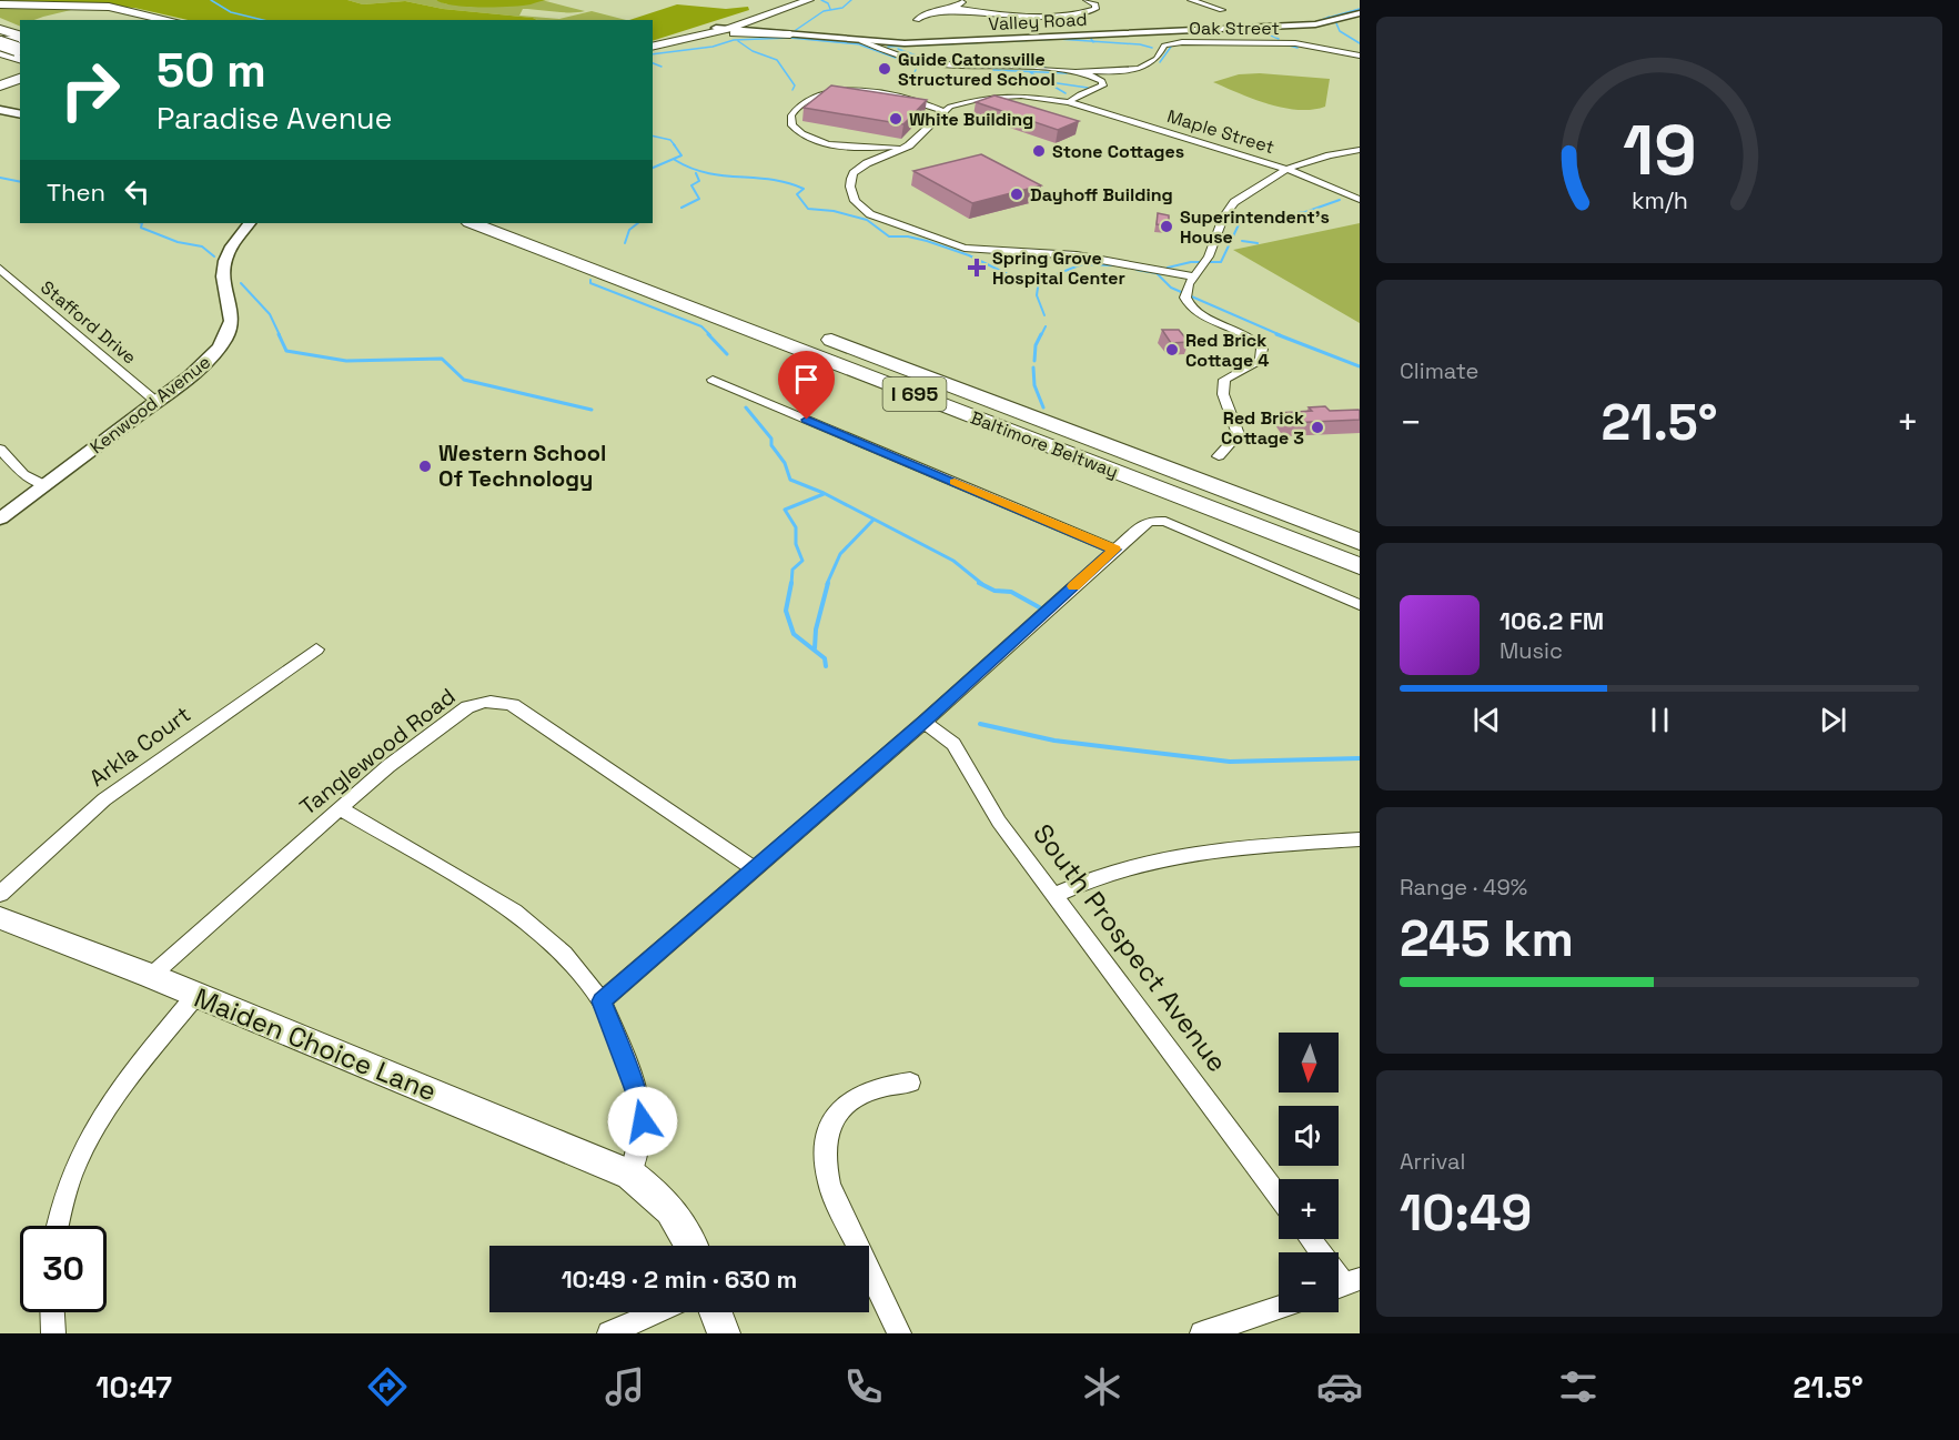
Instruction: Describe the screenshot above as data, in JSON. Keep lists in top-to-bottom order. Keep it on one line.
{"streets":{"highway":["I 695","Baltimore Beltway"],"main road":["Maiden Choice Lane"],"street":["Valley Road","Oak Street","Maple Street","Stafford Drive","Kenwood Avenue","Arkla Court","Tanglewood Road","South Prospect Avenue"]},"crossings":[["Valley Road","Oak Street"],["Stafford Drive","Kenwood Avenue"],["Tanglewood Road","Maiden Choice Lane"]],"places":{"other":["Guide Catonsville Structured School","White Building","Stone Cottages","Dayhoff Building","Superintendent's House","Red Brick Cottage 4","Red Brick Cottage 3","Western School Of Technology"],"health":["Spring Grove Hospital Center"]},"north":"bottom","page":{"turn":["50 m","Paradise Avenue"],"then":"Then","tile":["Climate",["Range · 49%","245 km"],["Arrival","10:49"]],"heat":["−","21.5°","+"],"song":["106.2 FM","Music"],"map_buttons":["+","−"],"limit":"30","trip":"10:49 · 2 min · 630 m","tabs":["10:47","21.5°"],"gauge":["19","km/h"]}}
